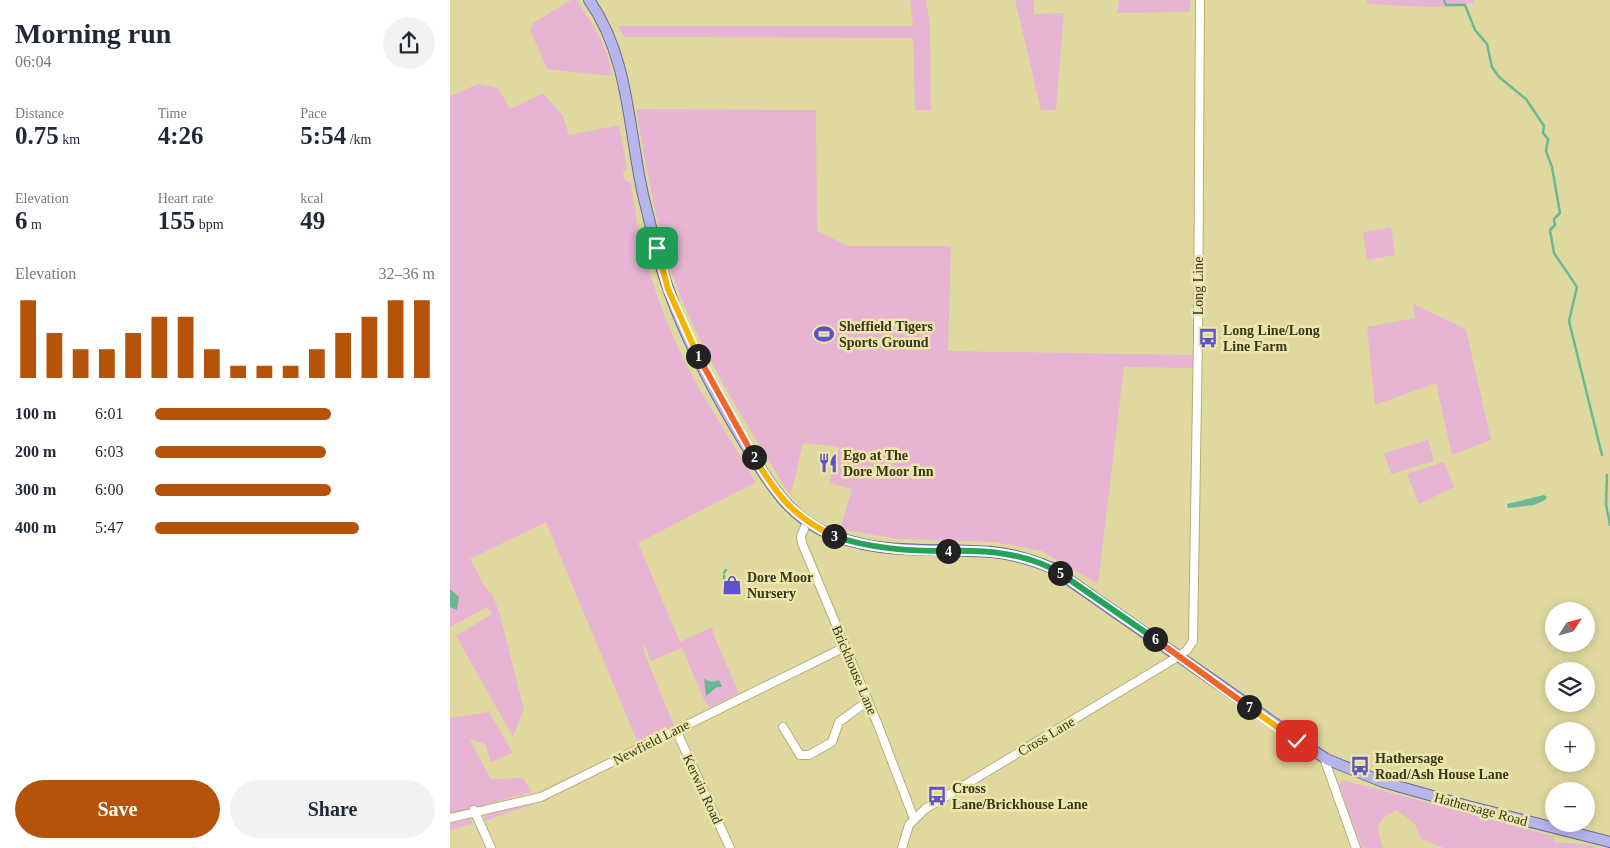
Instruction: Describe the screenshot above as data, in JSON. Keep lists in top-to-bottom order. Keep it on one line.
{"streets":{"main road":["Hathersage Road"],"street":["Long Line","Brickhouse Lane","Cross Lane","Newfield Lane","Kerwin Road"]},"crossings":[["Long Line","Cross Lane"],["Long Line","Hathersage Road"],["Brickhouse Lane","Cross Lane"],["Brickhouse Lane","Newfield Lane"],["Brickhouse Lane","Hathersage Road"],["Cross Lane","Hathersage Road"],["Newfield Lane","Kerwin Road"]],"places":{"sports":["Sheffield Tigers Sports Ground"],"bus stop":["Long Line/Long Line Farm","Hathersage Road/Ash House Lane","Cross Lane/Brickhouse Lane"],"restaurant":["Ego at The Dore Moor Inn"],"shop":["Dore Moor Nursery"]},"north":"top right","page":{"heading":["Morning run","06:04"],"stats":[["Distance","0.75 km"],["Time","4:26"],["Pace","5:54 /km"],["Elevation","6 m"],["Heart rate","155 bpm"],["kcal","49"]],"chart":["Elevation","32–36 m"],"pins":["1","2","3","4","5","6","7"],"list":[{"name":"100 m","note":"6:01"},{"name":"200 m","note":"6:03"},{"name":"300 m","note":"6:00"},{"name":"400 m","note":"5:47"}],"map_buttons":["+","−"],"buttons":["Save","Share"]}}
